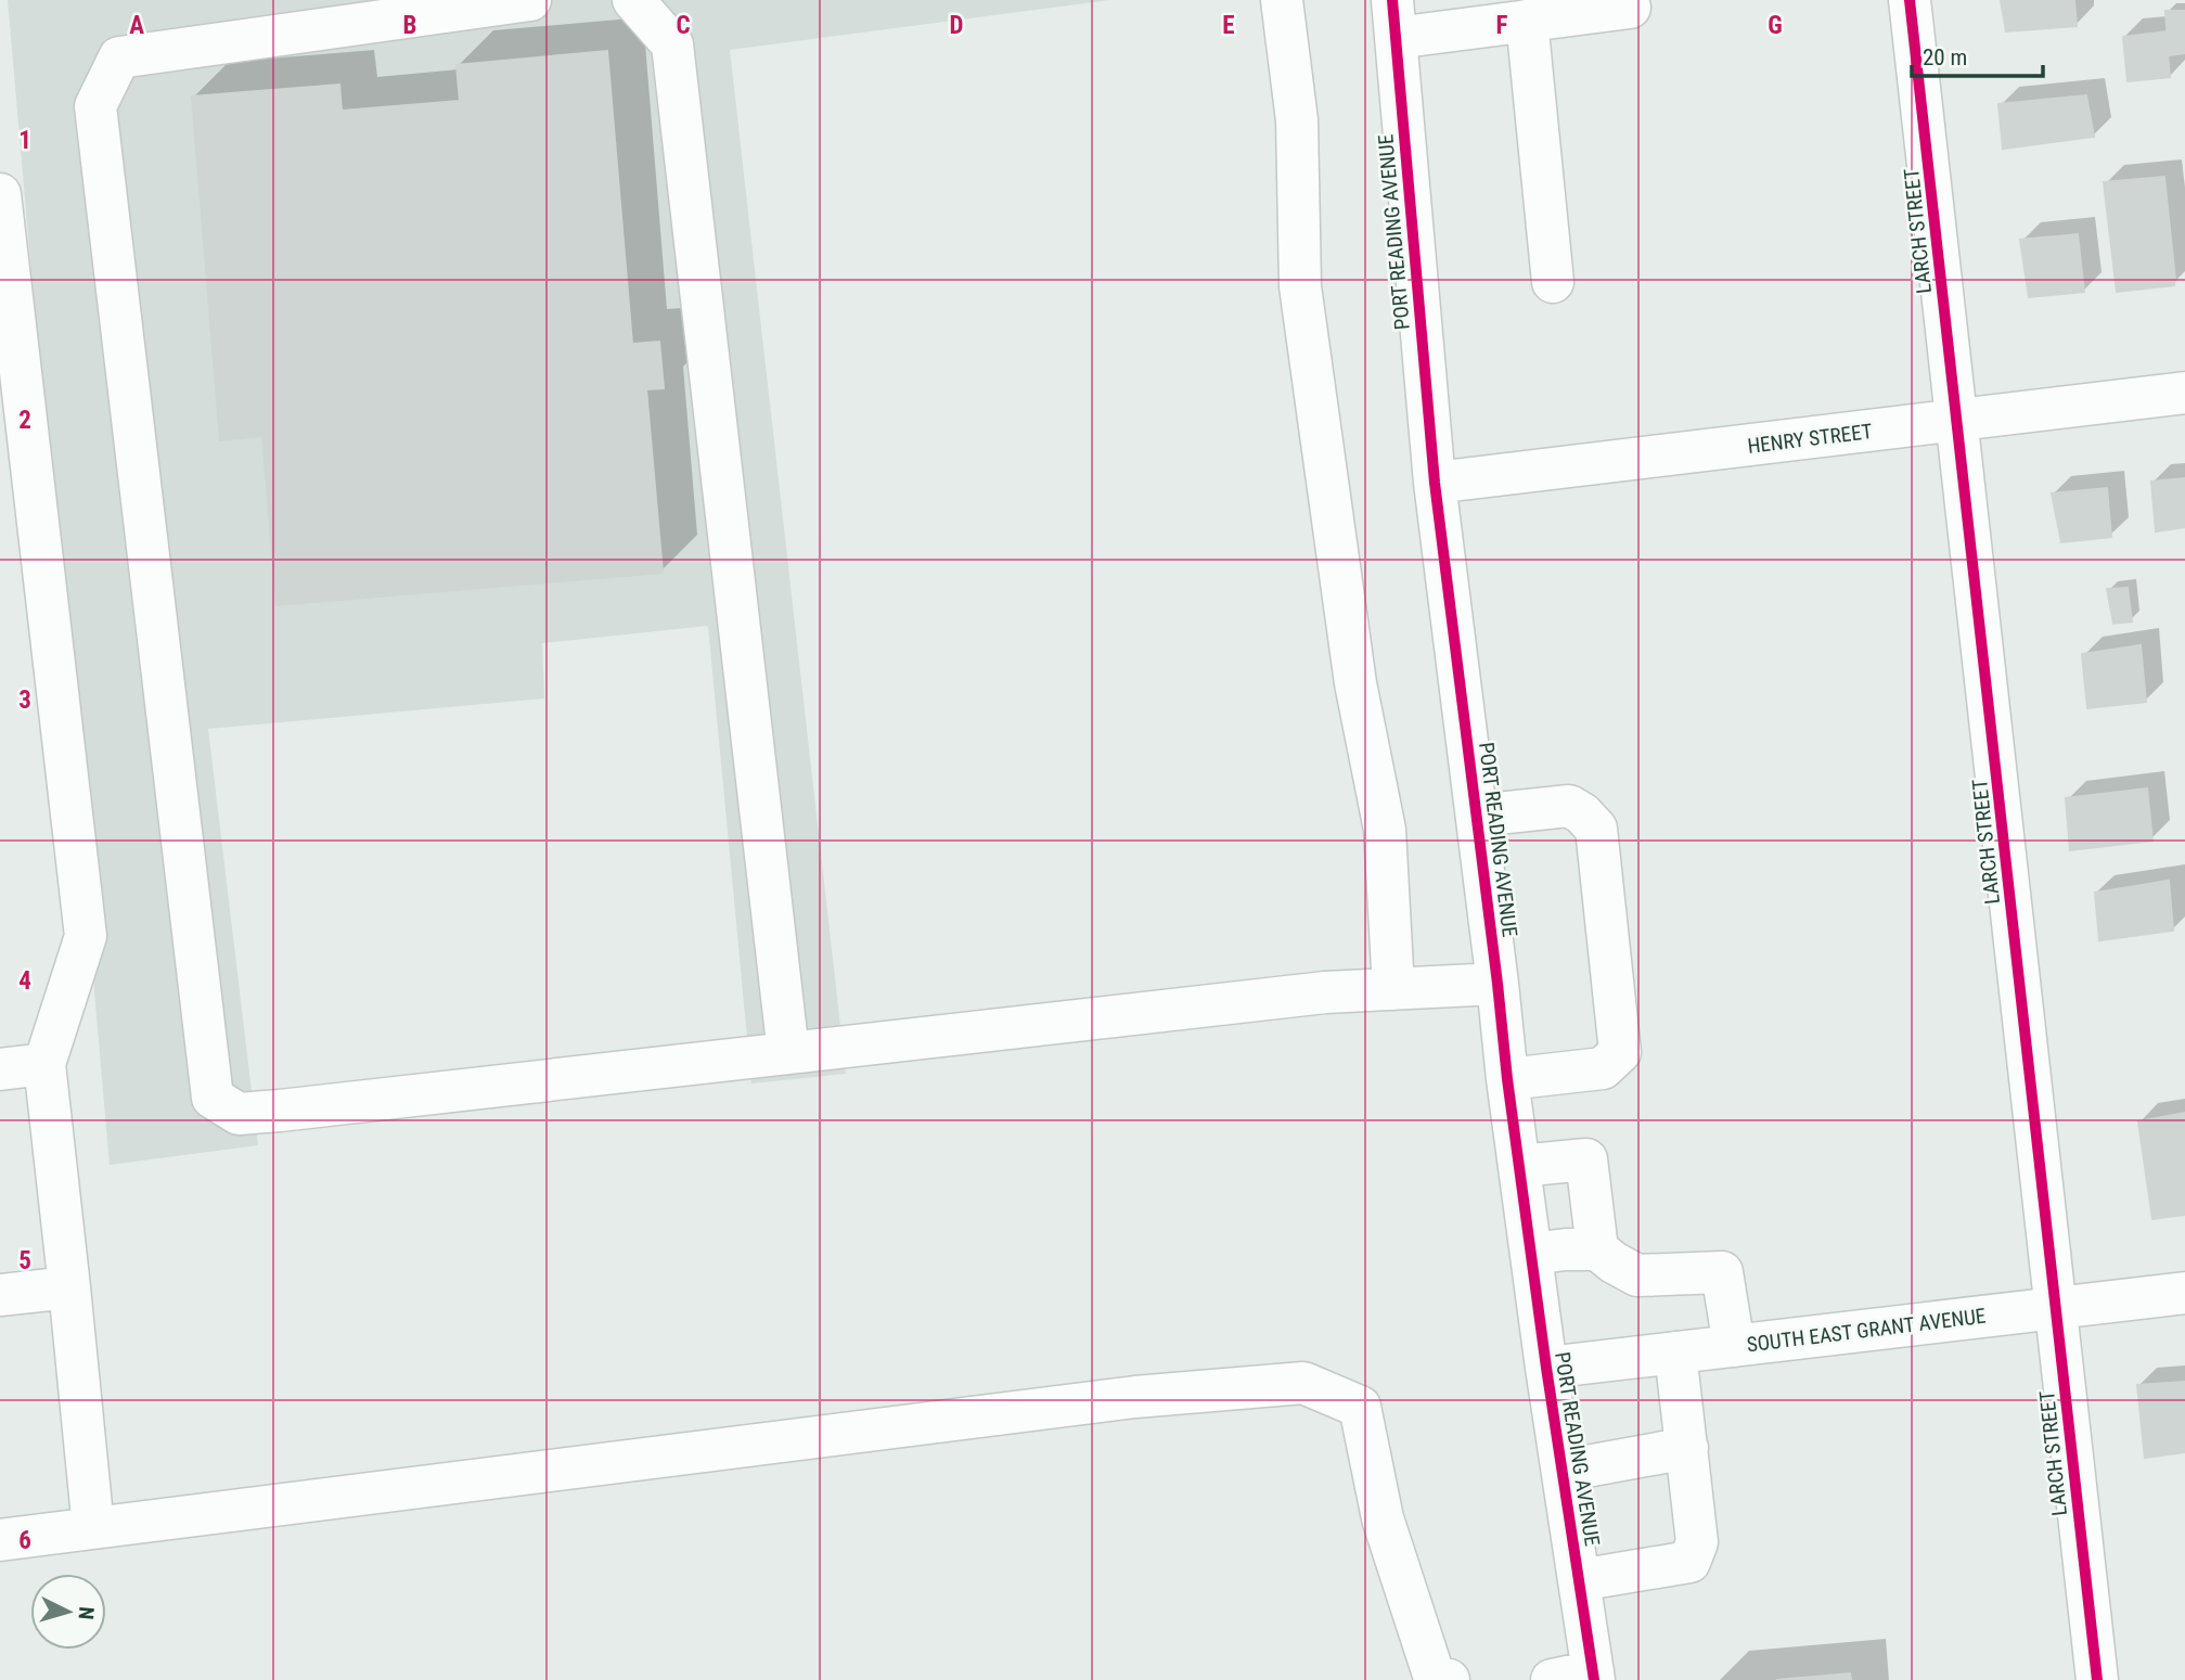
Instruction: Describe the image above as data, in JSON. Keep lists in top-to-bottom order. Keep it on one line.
{"streets":{"street":["LARCH STREET","PORT READING AVENUE","HENRY STREET","SOUTH EAST GRANT AVENUE"]},"crossings":[["LARCH STREET","HENRY STREET"],["LARCH STREET","SOUTH EAST GRANT AVENUE"],["PORT READING AVENUE","HENRY STREET"],["PORT READING AVENUE","SOUTH EAST GRANT AVENUE"]],"scale_bar":"20 m","north":"right","grid":{"columns":["A","B","C","D","E","F","G"],"rows":["1","2","3","4","5","6"]}}
